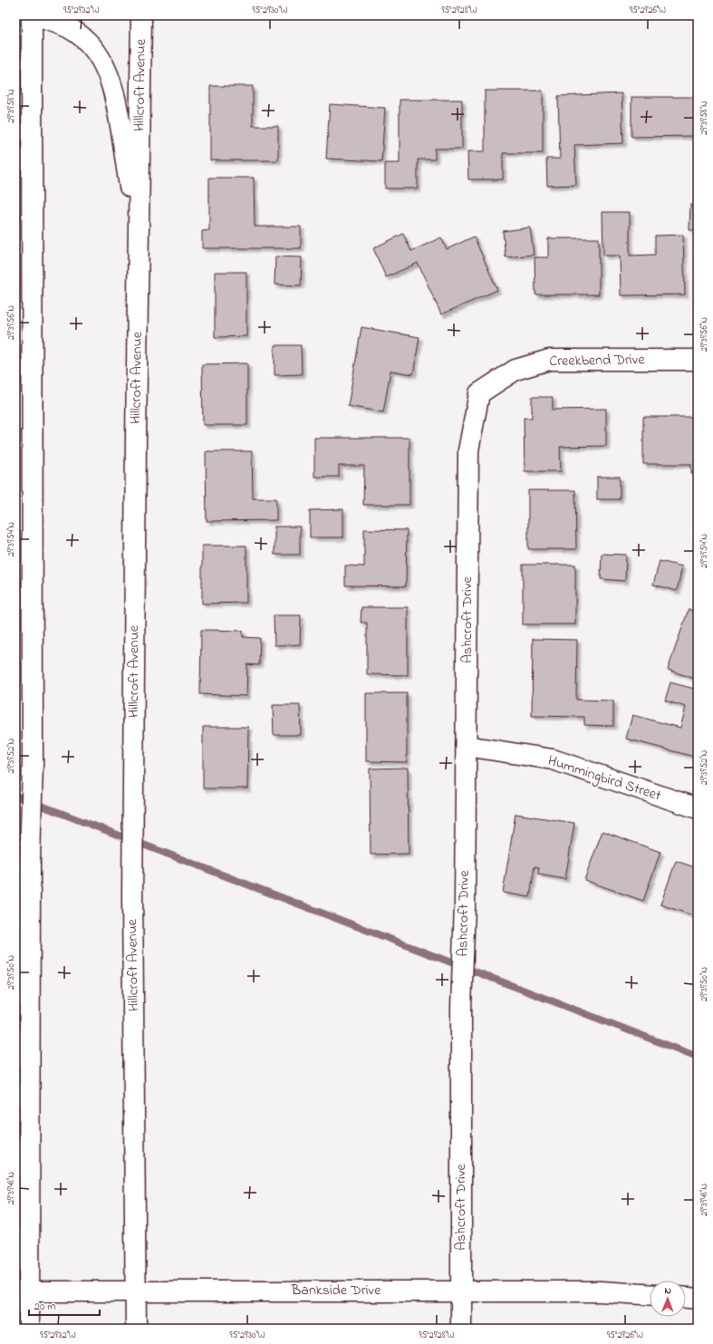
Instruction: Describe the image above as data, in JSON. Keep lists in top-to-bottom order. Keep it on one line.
{"streets":{"main road":["Hillcroft Avenue","Creekbend Drive","Ashcroft Drive","Hummingbird Street","Bankside Drive"]},"crossings":[["Hillcroft Avenue","Bankside Drive"],["Creekbend Drive","Ashcroft Drive"],["Ashcroft Drive","Hummingbird Street"],["Ashcroft Drive","Bankside Drive"]],"scale_bar":"20 m","north":"top","coordinates":["95°29'32\"W","95°29'30\"W","95°29'28\"W","95°29'26\"W","29°39'58\"N","29°39'56\"N","29°39'54\"N","29°39'52\"N","29°39'50\"N","29°39'48\"N"]}
